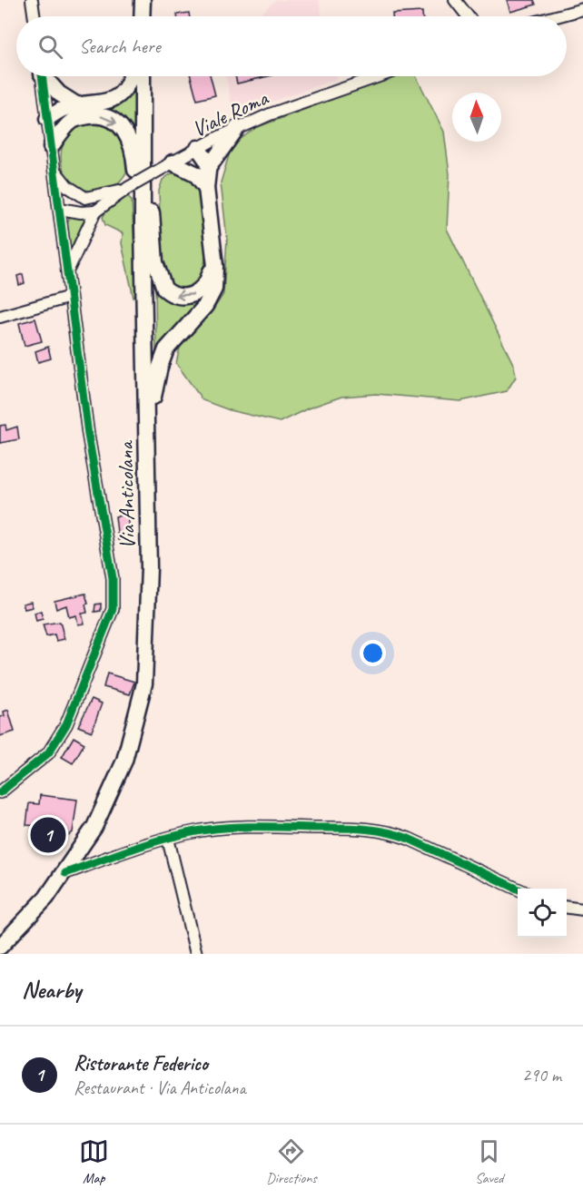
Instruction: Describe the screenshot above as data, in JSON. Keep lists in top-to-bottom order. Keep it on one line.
{"streets":{"main road":["Via Anticolana"],"street":["Viale Roma"]},"north":"top","page":{"search":"Search here","pins":"1","heading":"Nearby","list":[{"mark":"1","name":"Ristorante Federico","note":"Restaurant · Via Anticolana","value":"290 m"}],"nav":["Map","Directions","Saved"]}}
